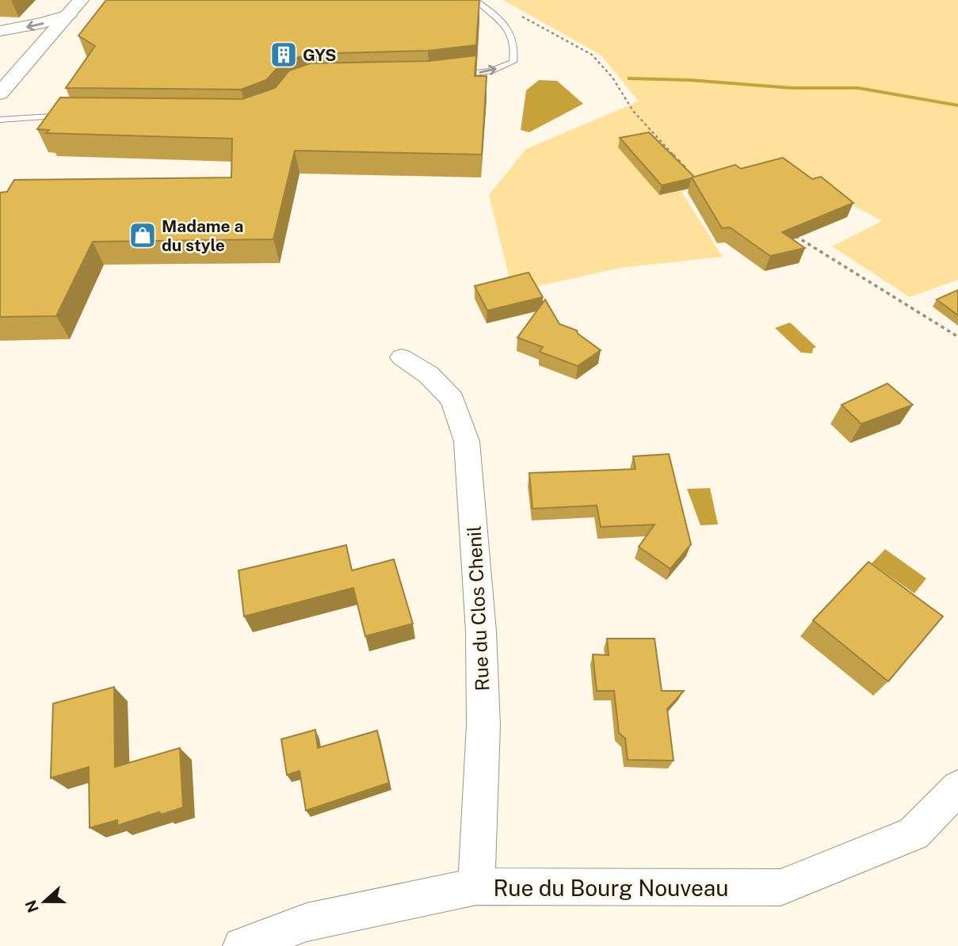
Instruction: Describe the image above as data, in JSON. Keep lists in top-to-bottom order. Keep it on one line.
{"streets":{"street":["Rue du Clos Chenil","Rue du Bourg Nouveau"]},"crossings":[["Rue du Clos Chenil","Rue du Bourg Nouveau"]],"places":{"building":["GYS"],"shop":["Madame a du style"]},"north":"left"}
